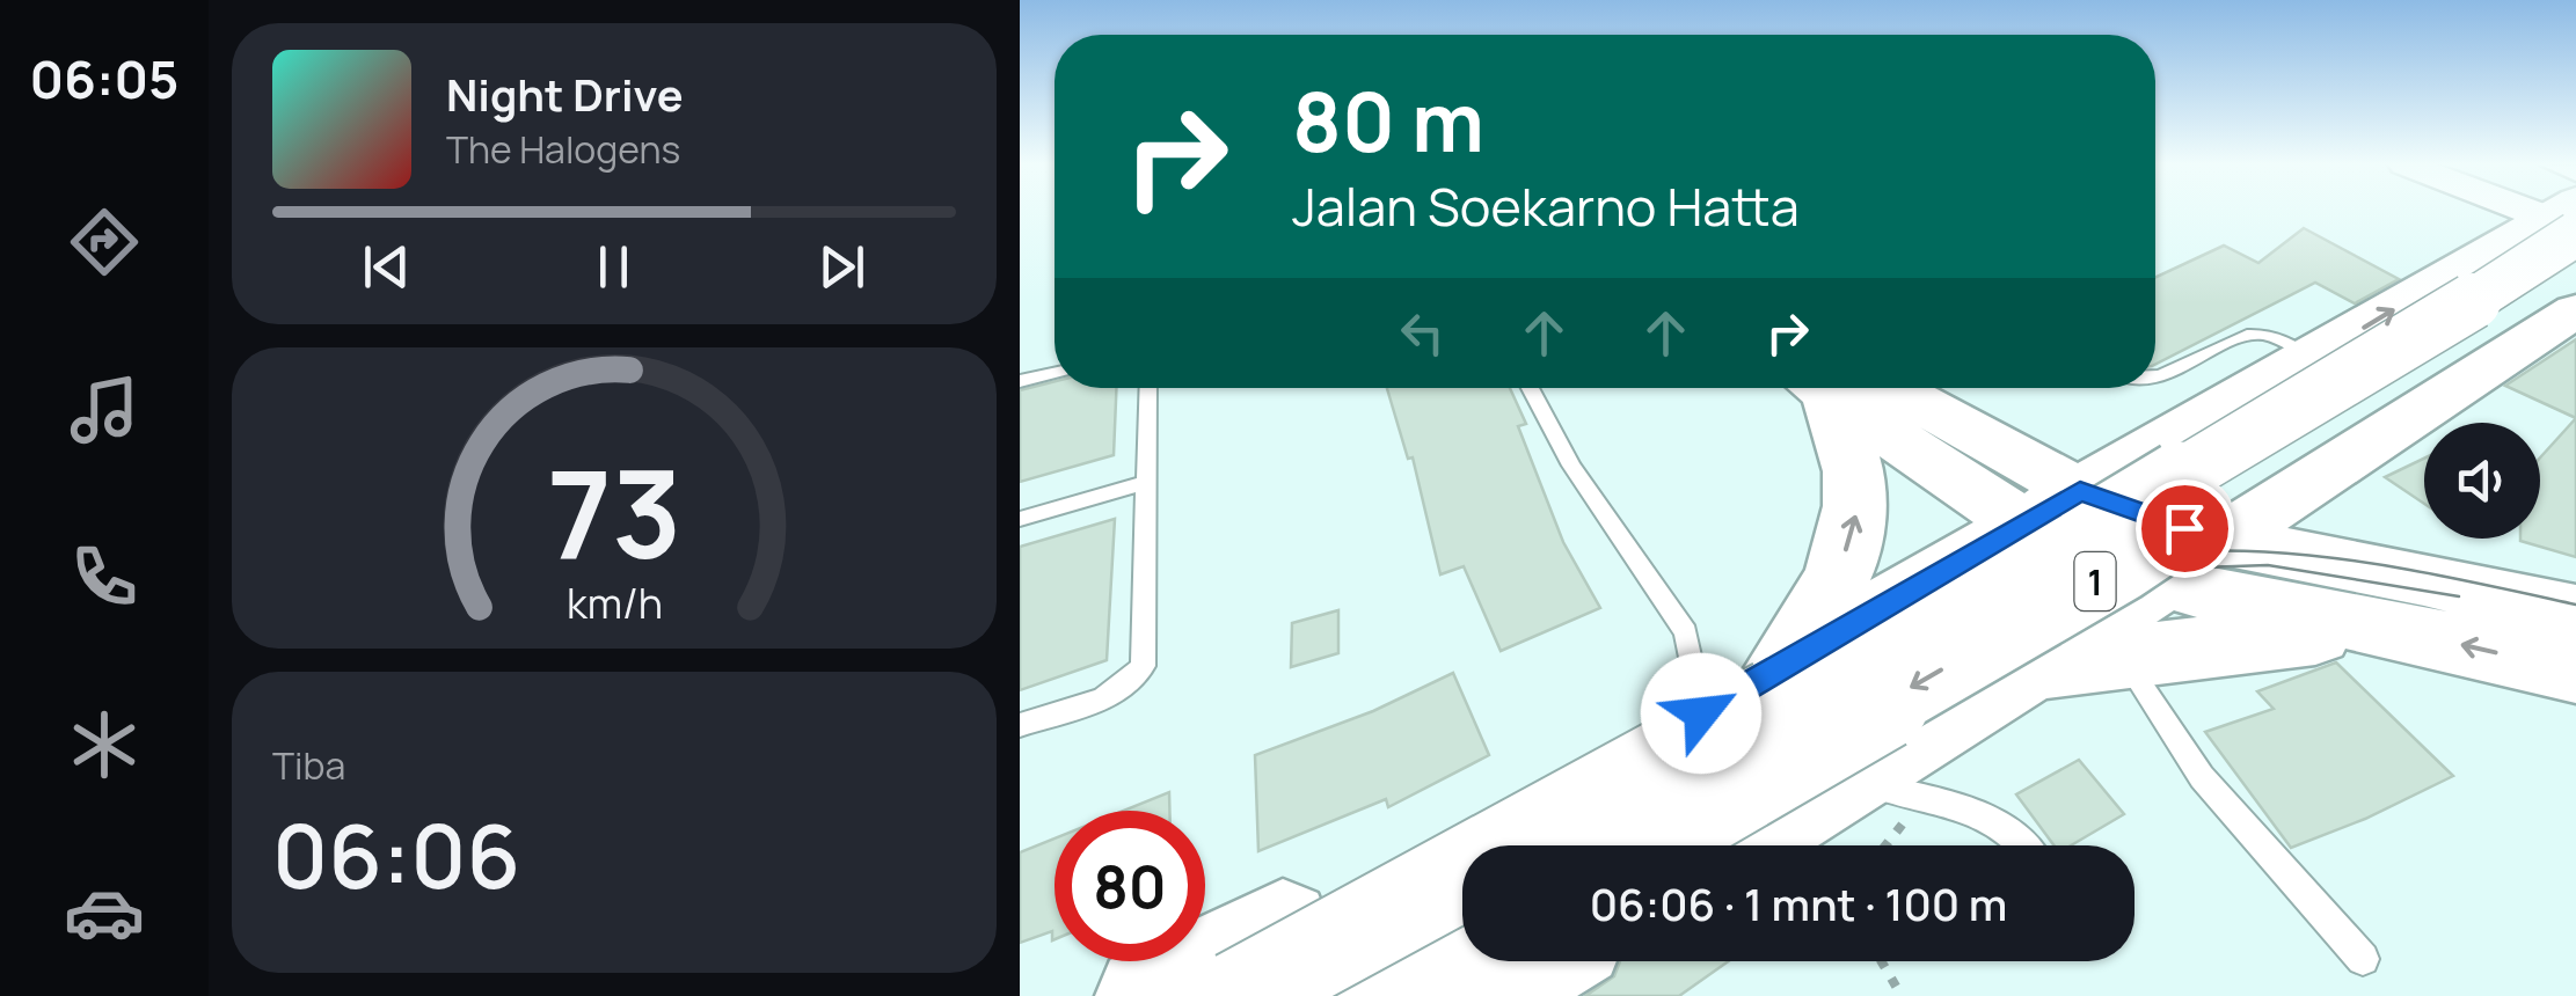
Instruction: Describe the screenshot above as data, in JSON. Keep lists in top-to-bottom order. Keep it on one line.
{"streets":{"highway":["1"]},"page":{"tabs":"06:05","turn":["80 m","Jalan Soekarno Hatta"],"song":["Night Drive","The Halogens"],"tile":["Tiba","06:06"],"limit":"80","trip":"06:06 · 1 mnt · 100 m","gauge":["73","km/h"]}}
